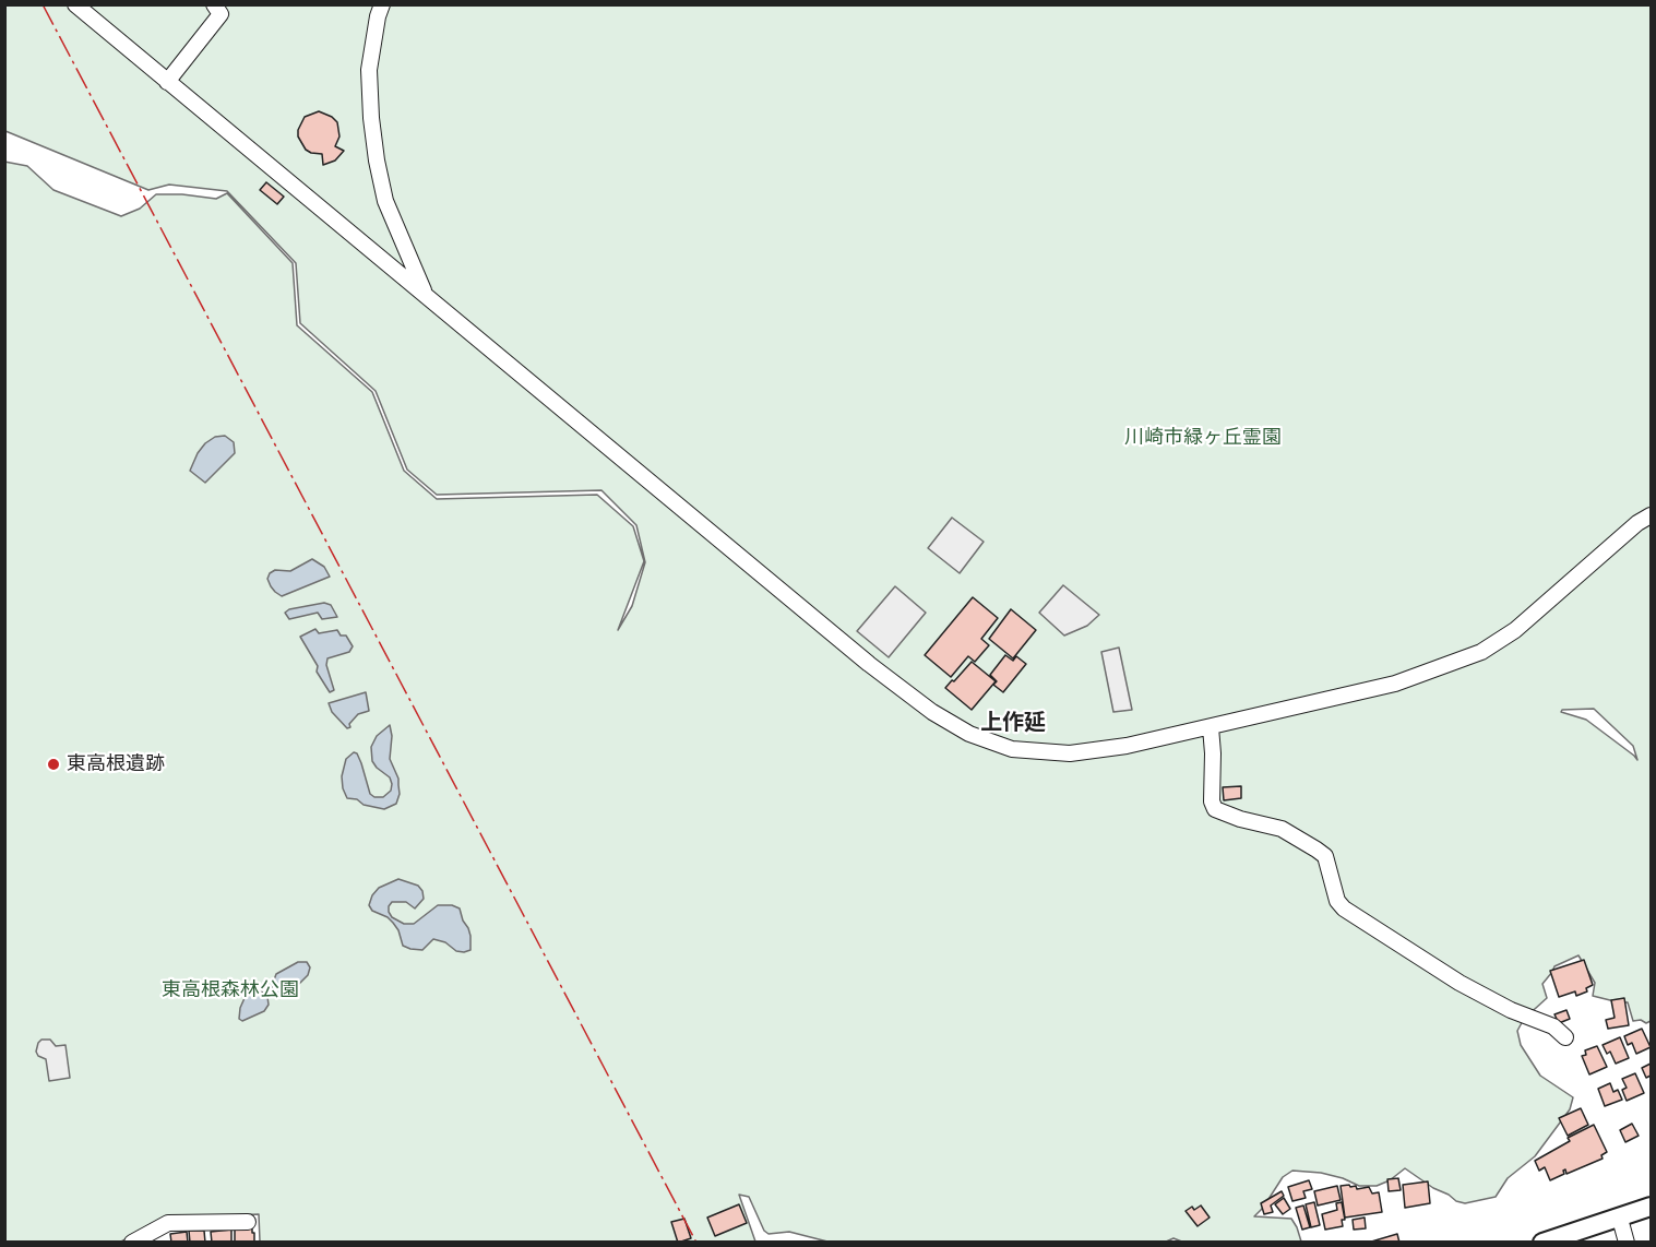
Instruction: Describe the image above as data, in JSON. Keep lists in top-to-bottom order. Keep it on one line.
{"districts":["上作延"],"parks":["川崎市緑ヶ丘霊園","東高根森林公園"],"places":["東高根遺跡"]}
